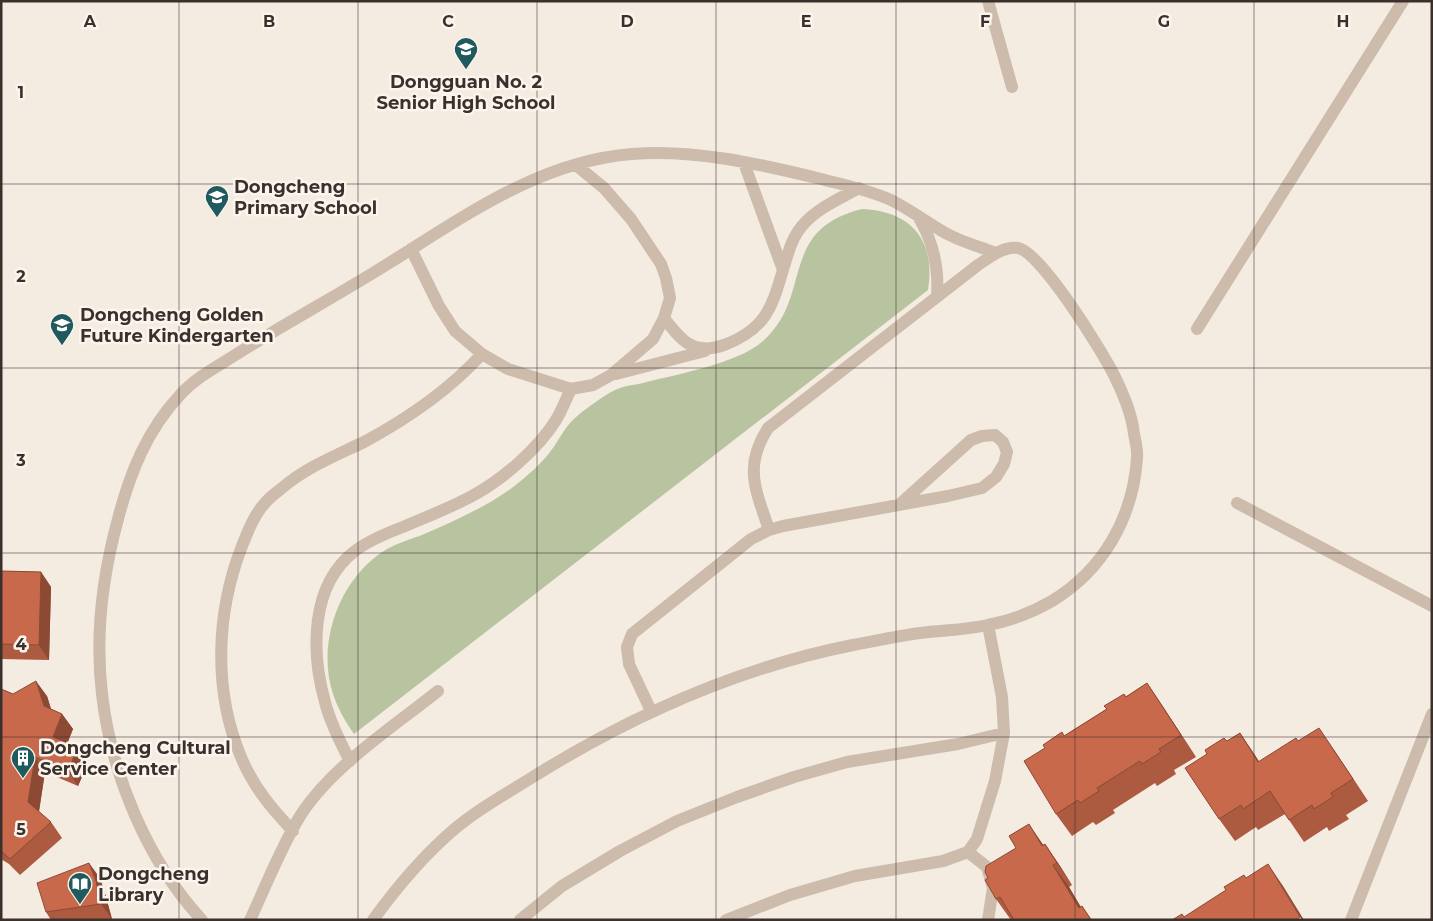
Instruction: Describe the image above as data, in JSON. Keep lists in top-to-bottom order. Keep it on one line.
{"places":{"school or university":["Dongguan No. 2 Senior High School","Dongcheng Primary School","Dongcheng Golden Future Kindergarten"],"building":["Dongcheng Cultural Service Center"],"library":["Dongcheng Library"]},"grid":{"columns":["A","B","C","D","E","F","G","H"],"rows":["1","2","3","4","5"]}}
